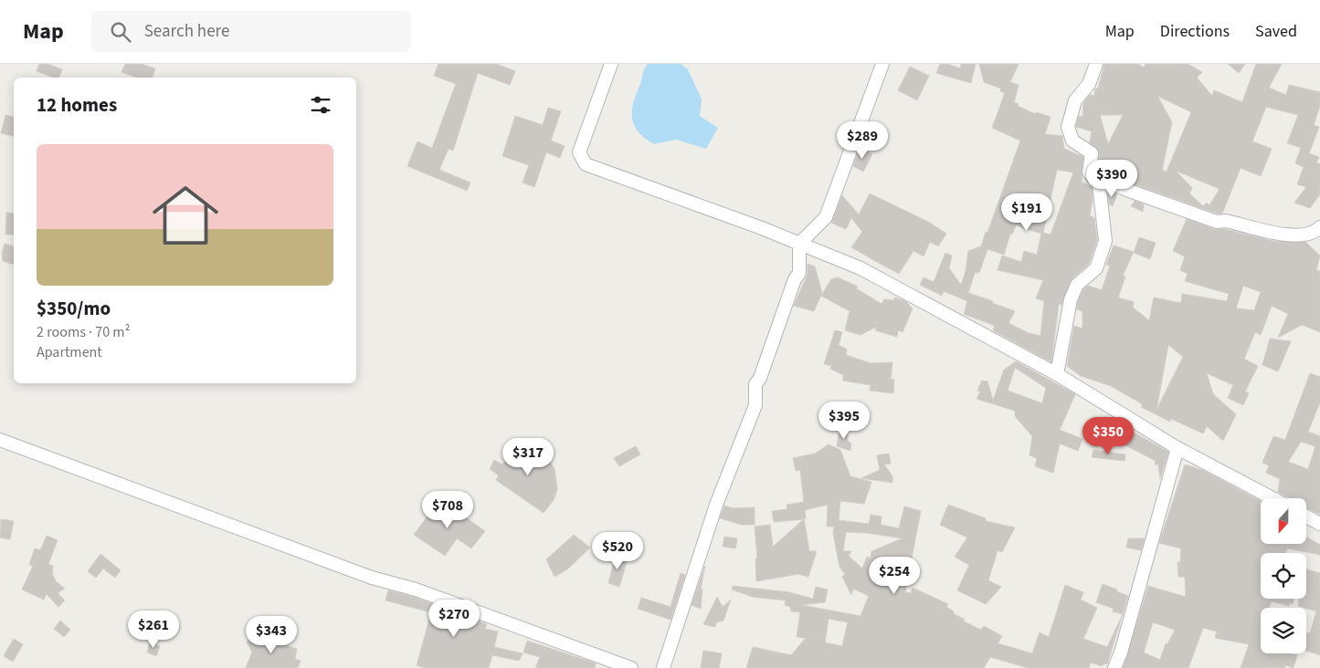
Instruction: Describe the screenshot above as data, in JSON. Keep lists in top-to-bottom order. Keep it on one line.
{"north":"bottom","page":{"header":"Map","search":"Search here","nav":["Map","Directions","Saved"],"heading":"12 homes","price":["$289","$390","$191","$395","$350","$317","$708","$520","$254","$270","$261","$343"],"list":[{"name":"$350/mo","note":"2 rooms · 70 m² · Apartment"}]}}
